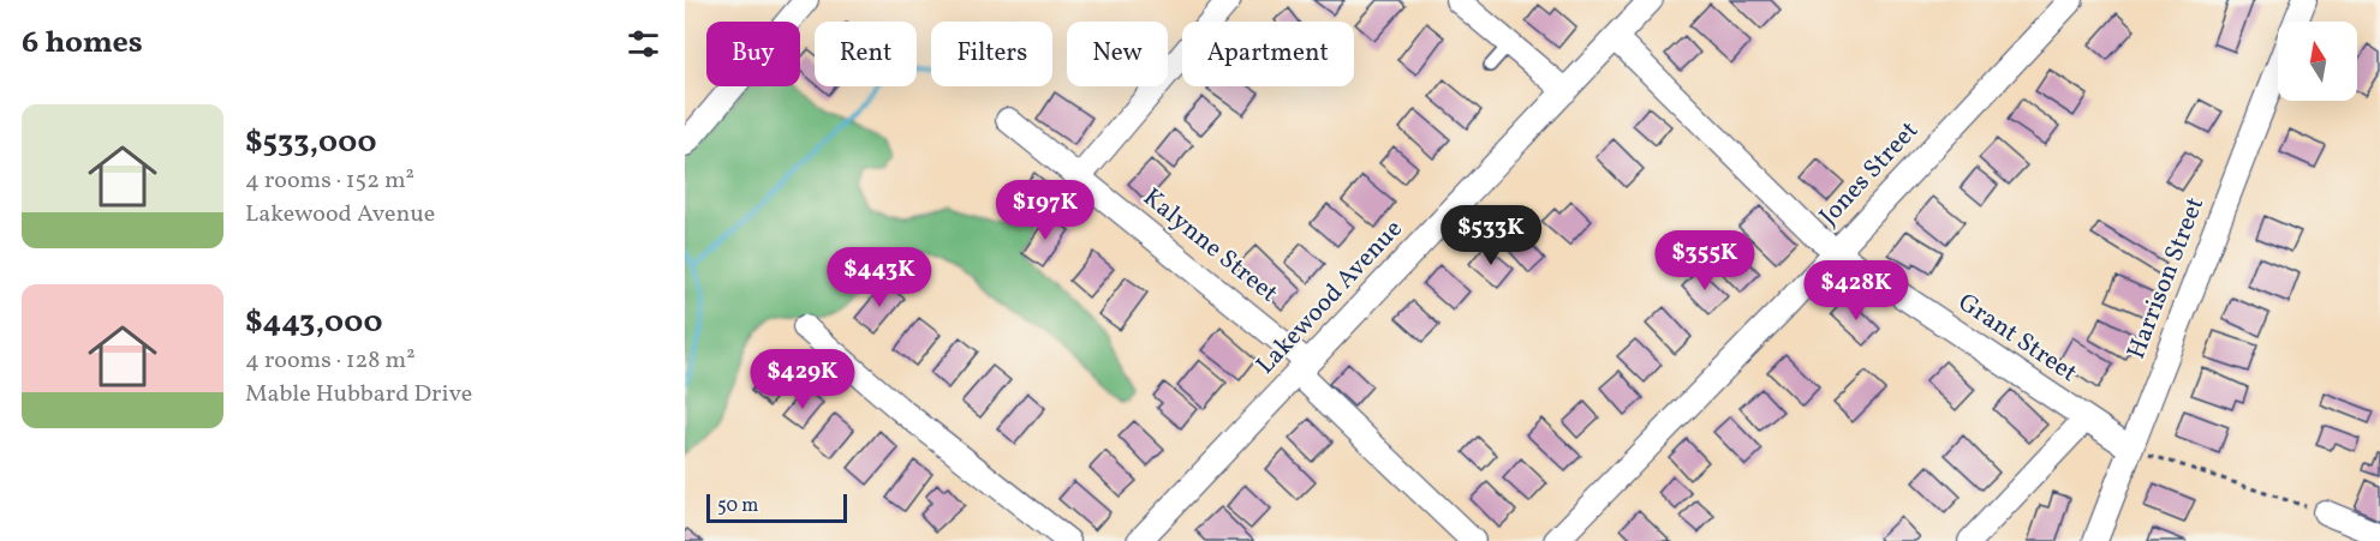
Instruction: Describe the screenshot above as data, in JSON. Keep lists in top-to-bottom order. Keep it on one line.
{"streets":{"street":["Jones Street","Kalynne Street","Harrison Street","Lakewood Avenue","Grant Street"]},"crossings":[["Jones Street","Grant Street"],["Kalynne Street","Lakewood Avenue"],["Harrison Street","Grant Street"],["Lakewood Avenue","Grant Street"]],"scale_bar":"50 m","north":"top","page":{"heading":"6 homes","chip":["Buy","Rent","Filters","New","Apartment"],"list":[{"name":"$533,000","note":"4 rooms · 152 m² · Lakewood Avenue"},{"name":"$443,000","note":"4 rooms · 128 m² · Mable Hubbard Drive"}],"price":["$197K","$533K","$355K","$443K","$428K","$429K"],"scale":"50 m"}}
